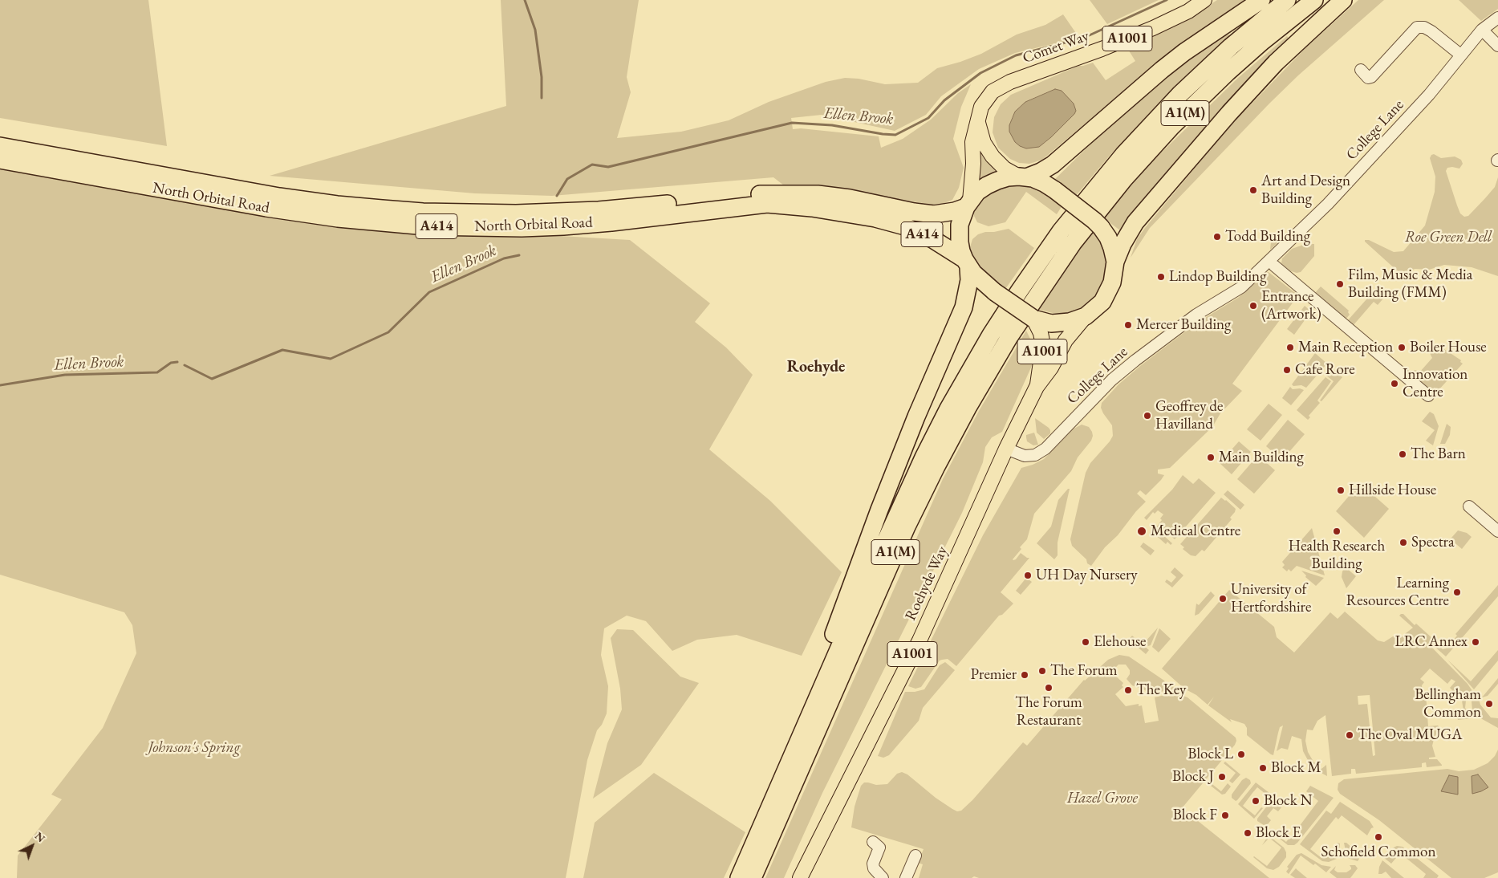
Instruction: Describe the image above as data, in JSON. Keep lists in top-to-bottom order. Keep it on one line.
{"streets":{"highway":["A1(M)","North Orbital Road","A414"],"main road":["A1001","Comet Way","Roehyde Way"],"street":["College Lane"]},"crossings":[["Comet Way","North Orbital Road"],["College Lane","Roehyde Way"],["North Orbital Road","Roehyde Way"]],"districts":["Roehyde"],"water":["Ellen Brook"],"parks":["Roe Green Dell","Johnson's Spring","Hazel Grove"],"places":["Art and Design Building","Todd Building","Lindop Building","Film, Music & Media Building (FMM)","Entrance (Artwork)","Mercer Building","Main Reception","Boiler House","Cafe Rore","Innovation Centre","Geoffrey de Havilland","The Barn","Main Building","Hillside House","Medical Centre","Health Research Building","Spectra","UH Day Nursery","Learning Resources Centre","University of Hertfordshire","Elehouse","LRC Annex","The Forum","Premier","The Forum Restaurant","The Key","Bellingham Common","The Oval MUGA","Block L","Block M","Block J","Block N","Block F","Block E","Schofield Common"],"north":"top right"}
